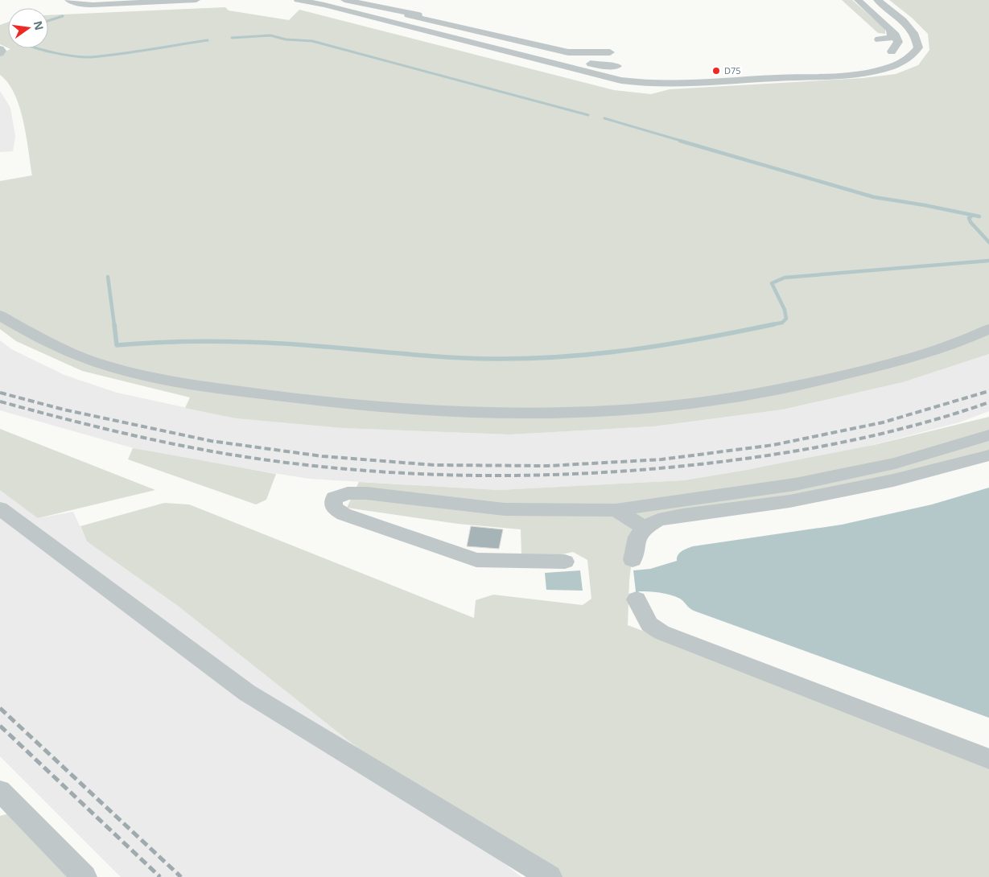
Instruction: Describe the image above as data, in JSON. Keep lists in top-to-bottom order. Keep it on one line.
{"places":["D75"],"north":"right"}
